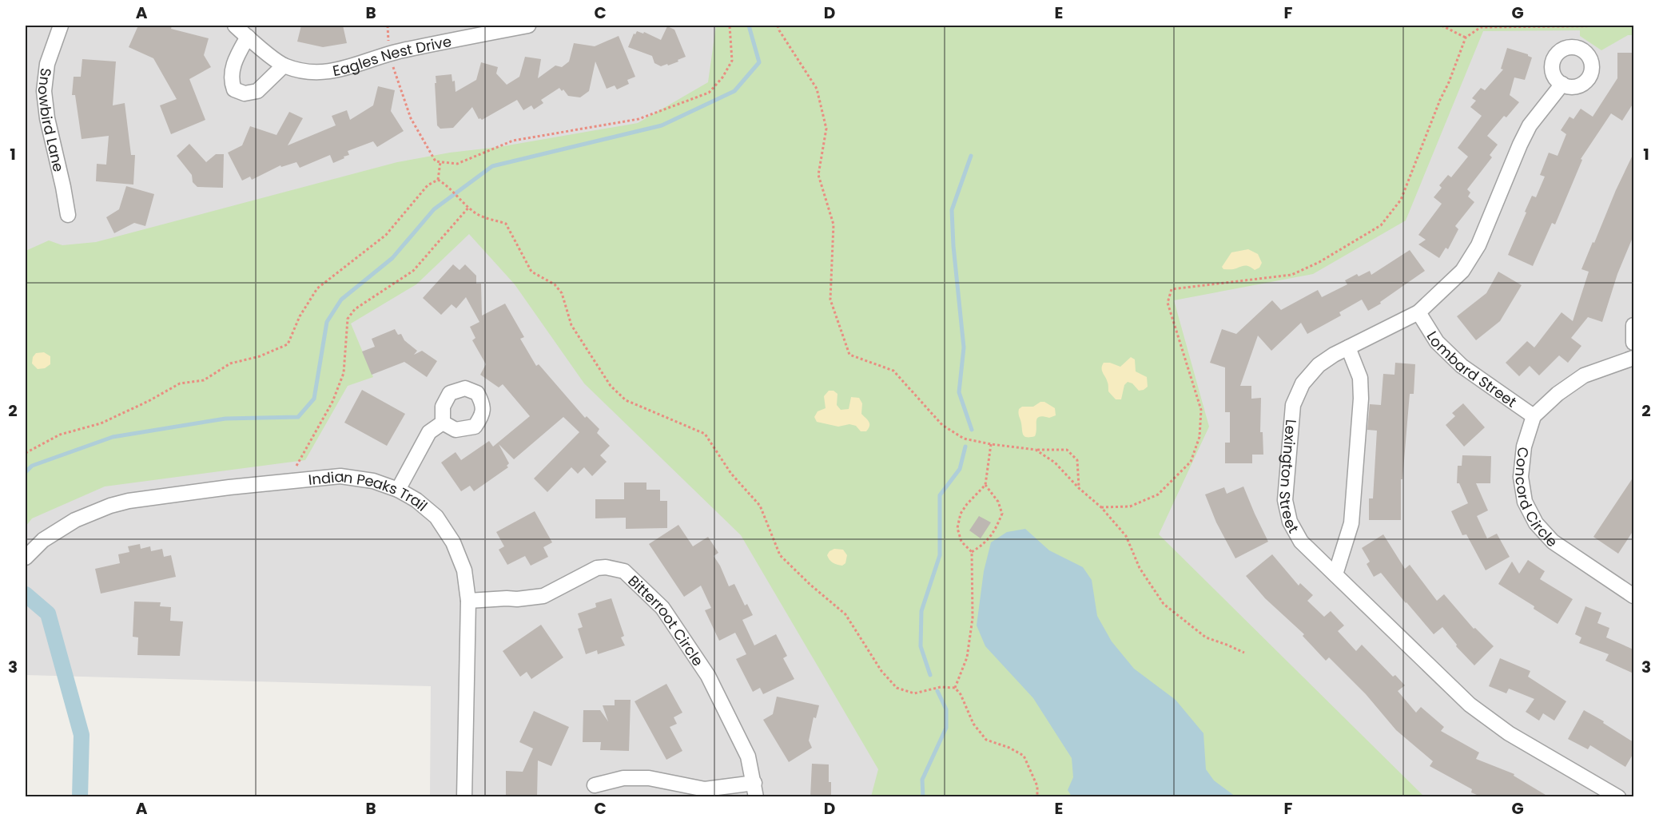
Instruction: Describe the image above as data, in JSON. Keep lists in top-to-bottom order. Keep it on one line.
{"streets":{"street":["Eagles Nest Drive","Snowbird Lane","Lombard Street","Lexington Street","Concord Circle","Indian Peaks Trail","Bitterroot Circle"]},"crossings":[["Lombard Street","Lexington Street"],["Lombard Street","Concord Circle"],["Indian Peaks Trail","Bitterroot Circle"]],"grid":{"columns":["A","B","C","D","E","F","G"],"rows":["1","2","3"]}}
